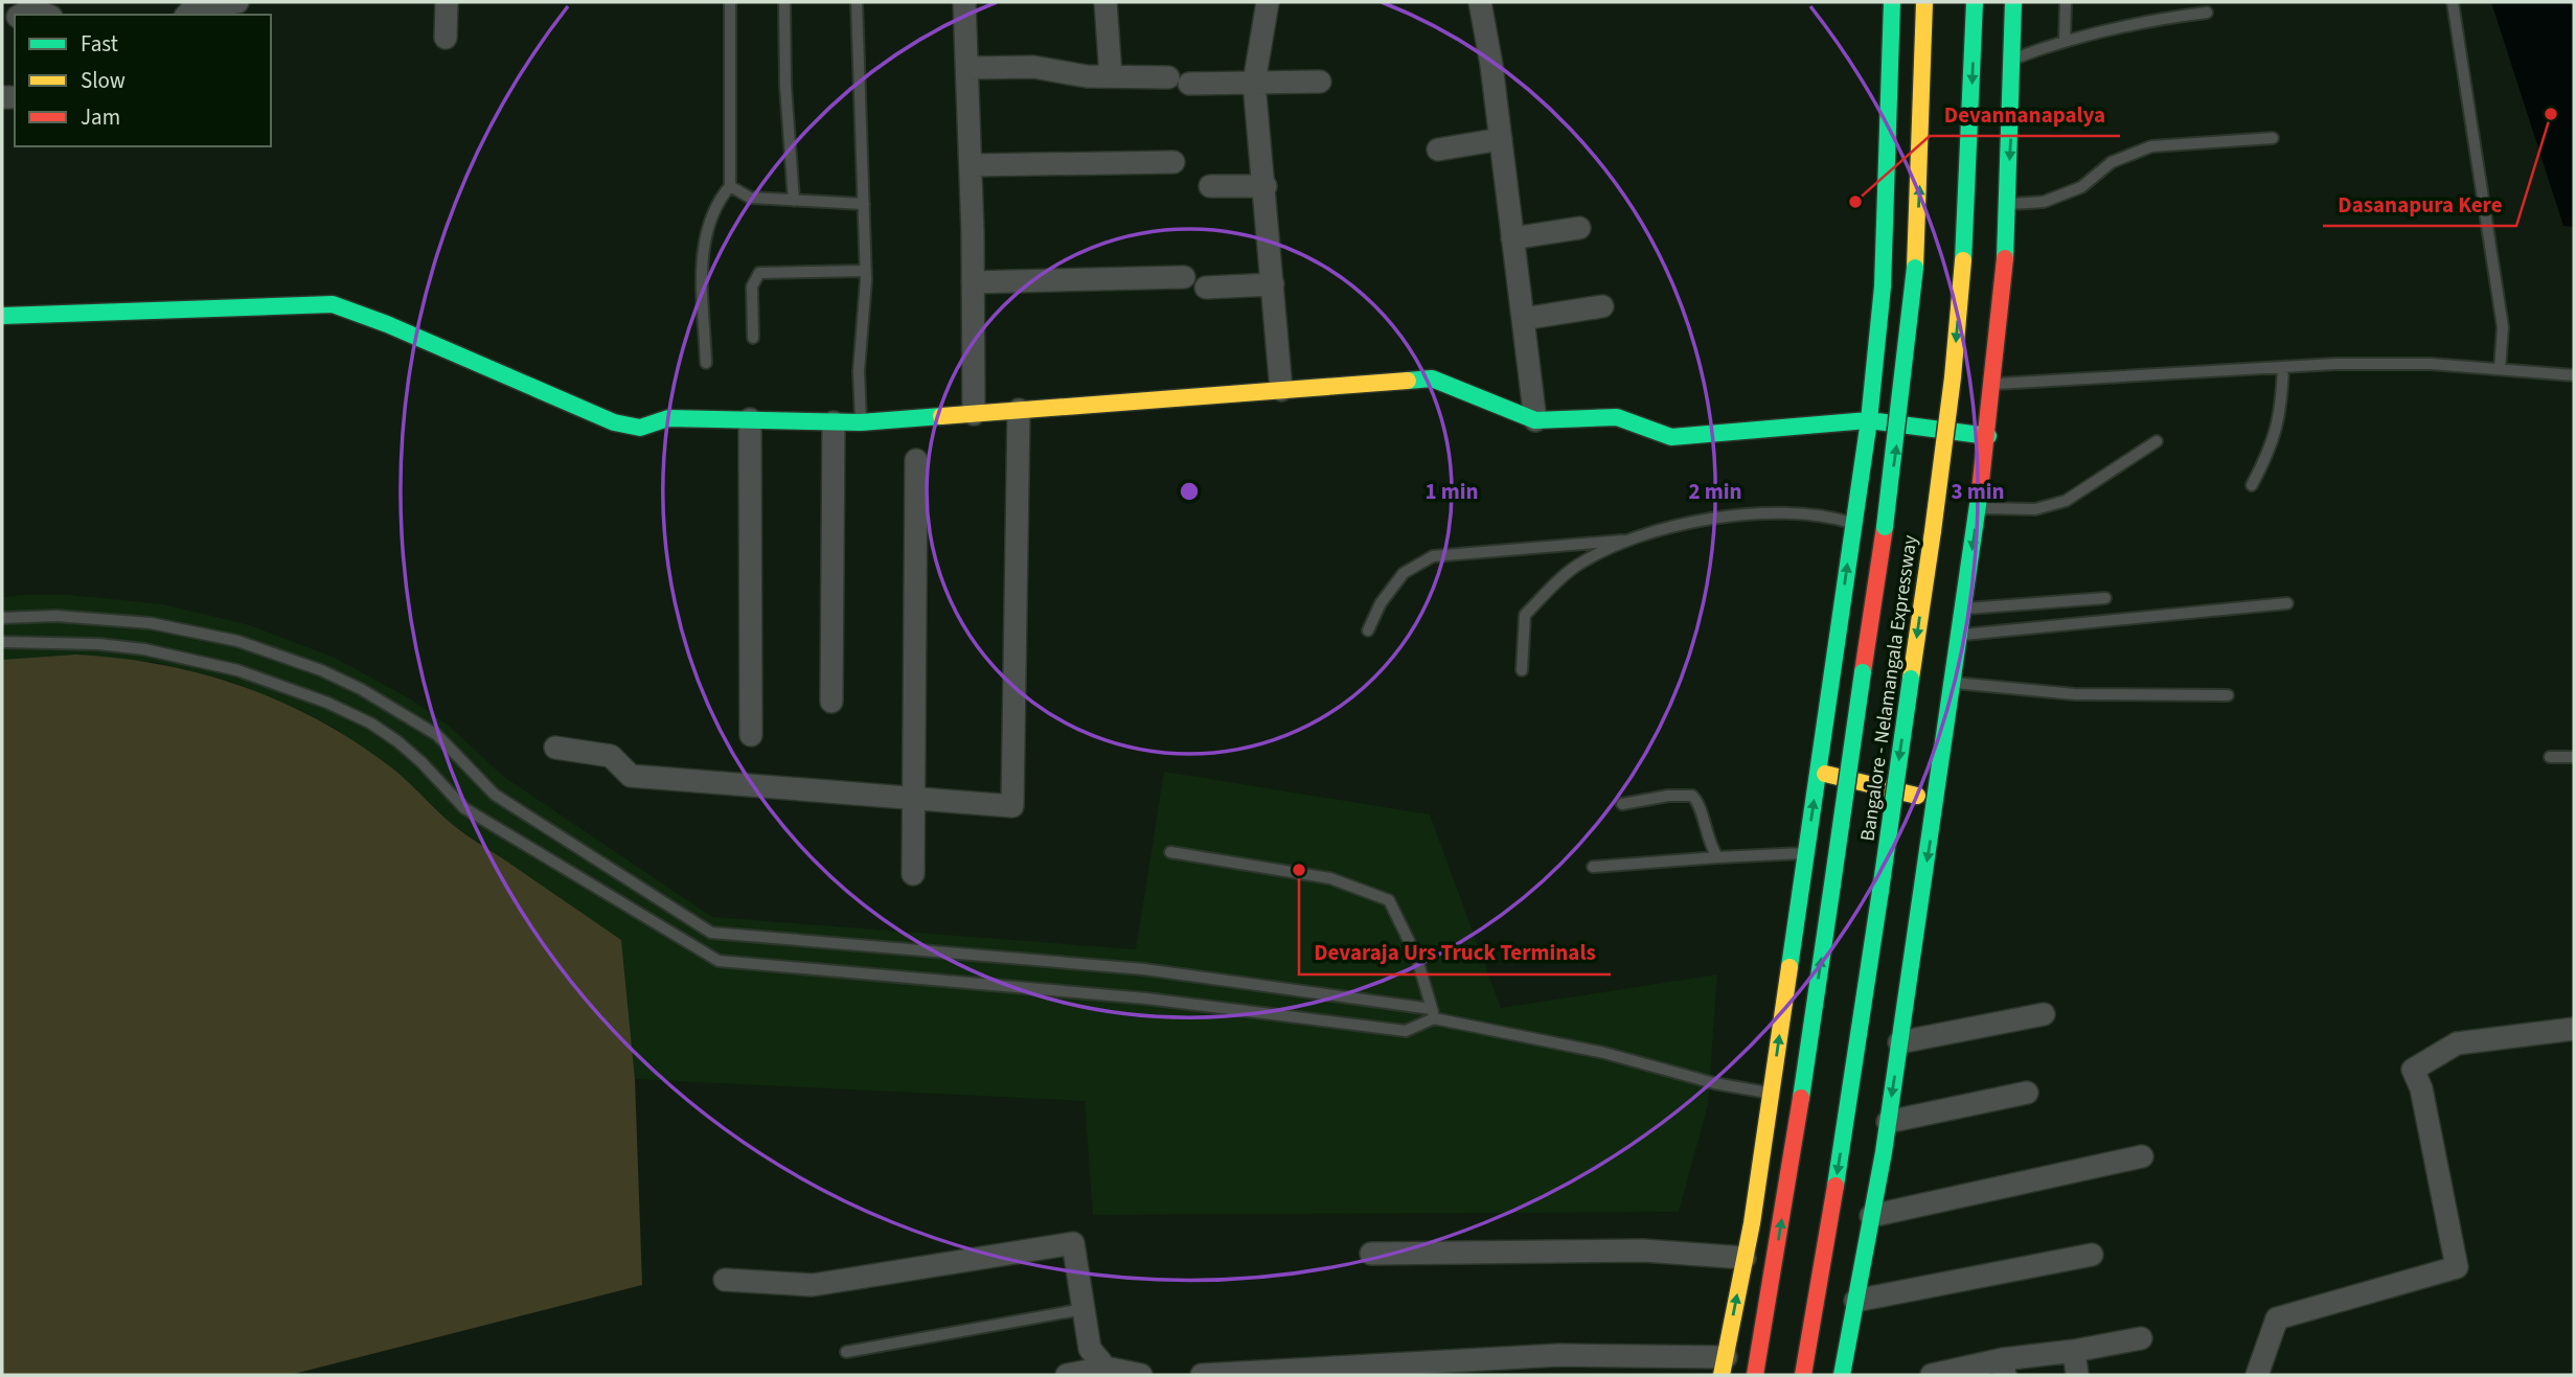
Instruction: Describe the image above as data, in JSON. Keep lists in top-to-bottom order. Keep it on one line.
{"streets":{"main road":["Bangalore - Nelamangala Expressway"]},"places":["Dasanapura Kere","Devannanapalya","Devaraja Urs Truck Terminals"],"legend":["Fast","Slow","Jam"],"rings":["1 min","2 min","3 min"]}
